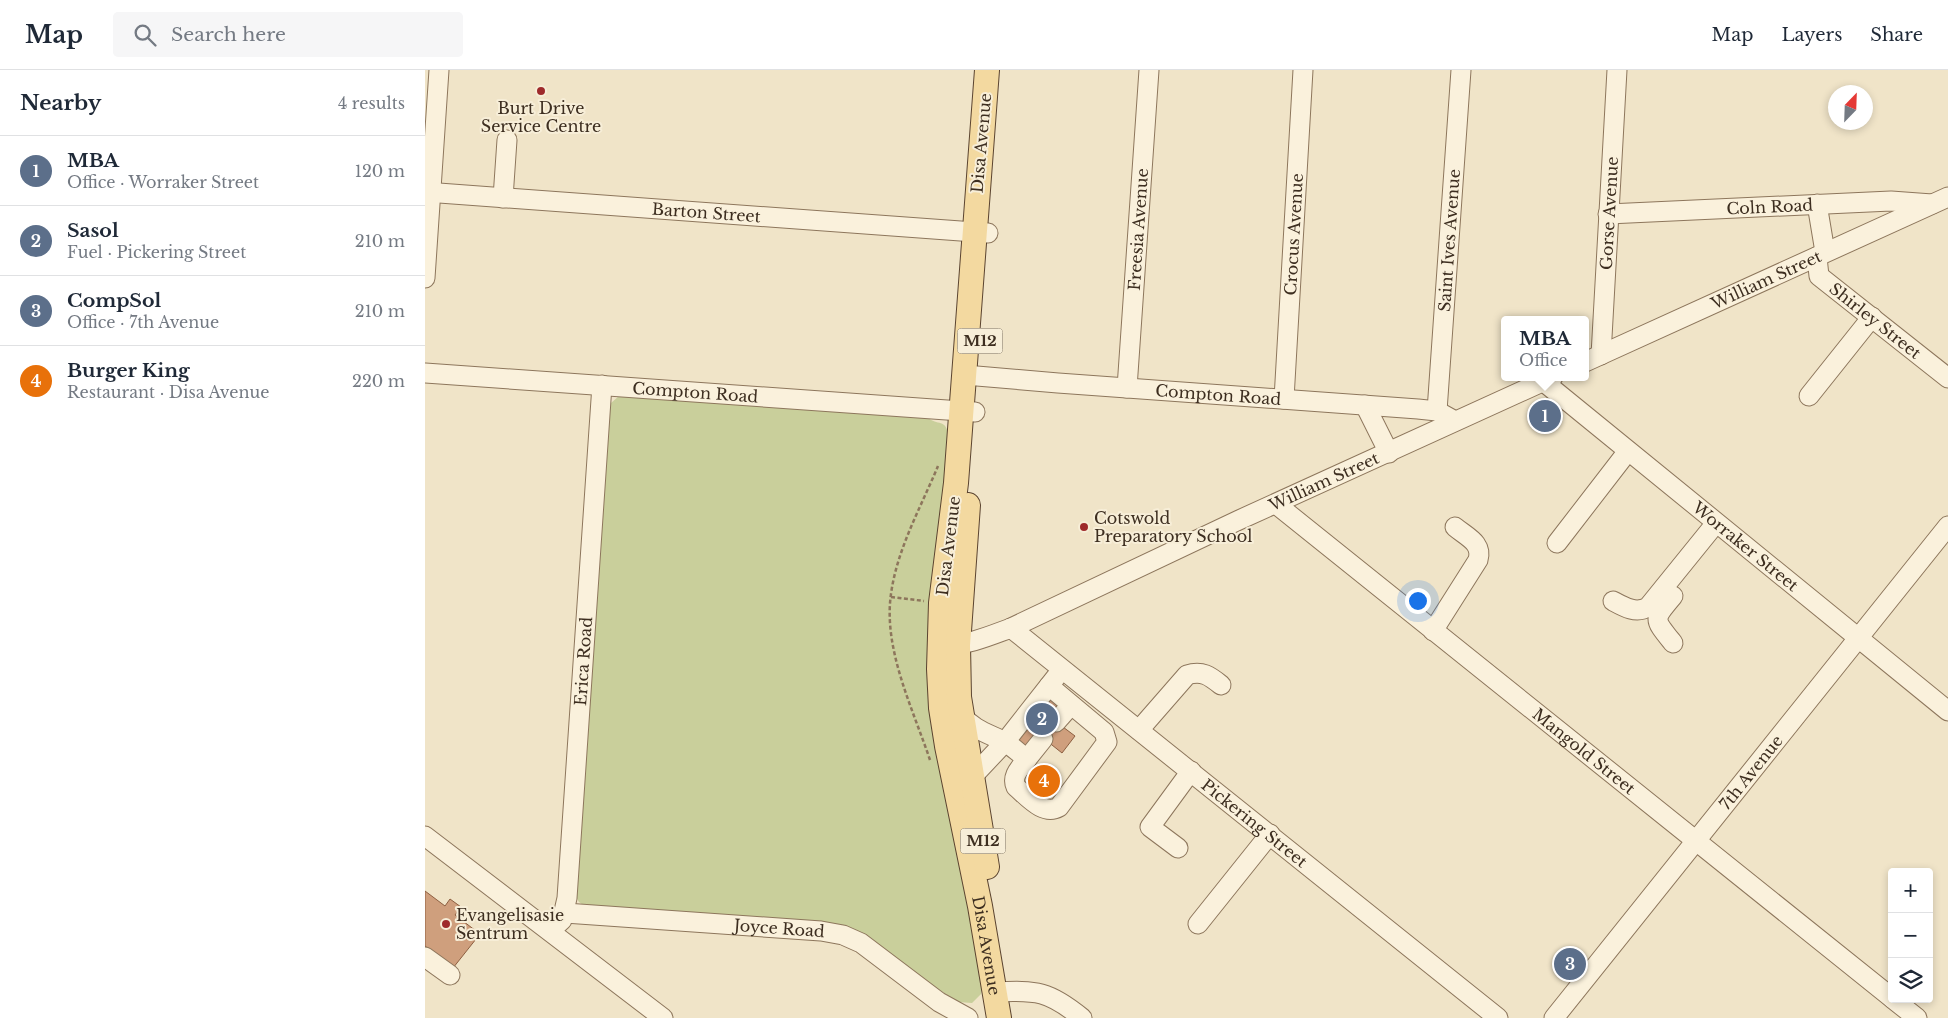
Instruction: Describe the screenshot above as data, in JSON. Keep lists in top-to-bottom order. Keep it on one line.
{"streets":{"main road":["Disa Avenue","M12"],"street":["Coln Road","Gorse Avenue","Barton Street","Freesia Avenue","Crocus Avenue","Saint Ives Avenue","William Street","Shirley Street","Compton Road","Worraker Street","Erica Road","Mangold Street","7th Avenue","Pickering Street","Joyce Road"]},"crossings":[["Disa Avenue","Barton Street"],["Disa Avenue","William Street"],["Disa Avenue","Compton Road"],["Coln Road","Gorse Avenue"],["Coln Road","William Street"],["Coln Road","Shirley Street"],["Gorse Avenue","William Street"],["Freesia Avenue","Compton Road"],["Crocus Avenue","Compton Road"],["Saint Ives Avenue","Compton Road"],["William Street","Shirley Street"],["William Street","Compton Road"],["William Street","Mangold Street"],["William Street","Pickering Street"],["Compton Road","Erica Road"],["Worraker Street","7th Avenue"],["Erica Road","Joyce Road"],["Mangold Street","7th Avenue"]],"places":["Burt Drive Service Centre","Cotswold Preparatory School","Evangelisasie Sentrum"],"north":"top right","page":{"header":"Map","search":"Search here","nav":["Map","Layers","Share"],"heading":["Nearby","4 results"],"list":[{"mark":"1","name":"MBA","note":"Office · Worraker Street","value":"120 m"},{"mark":"2","name":"Sasol","note":"Fuel · Pickering Street","value":"210 m"},{"mark":"3","name":"CompSol","note":"Office · 7th Avenue","value":"210 m"},{"mark":"4","name":"Burger King","note":"Restaurant · Disa Avenue","value":"220 m"}],"popup":["MBA","Office"],"pins":["1","2","4","3"],"map_buttons":["+","−"]}}
